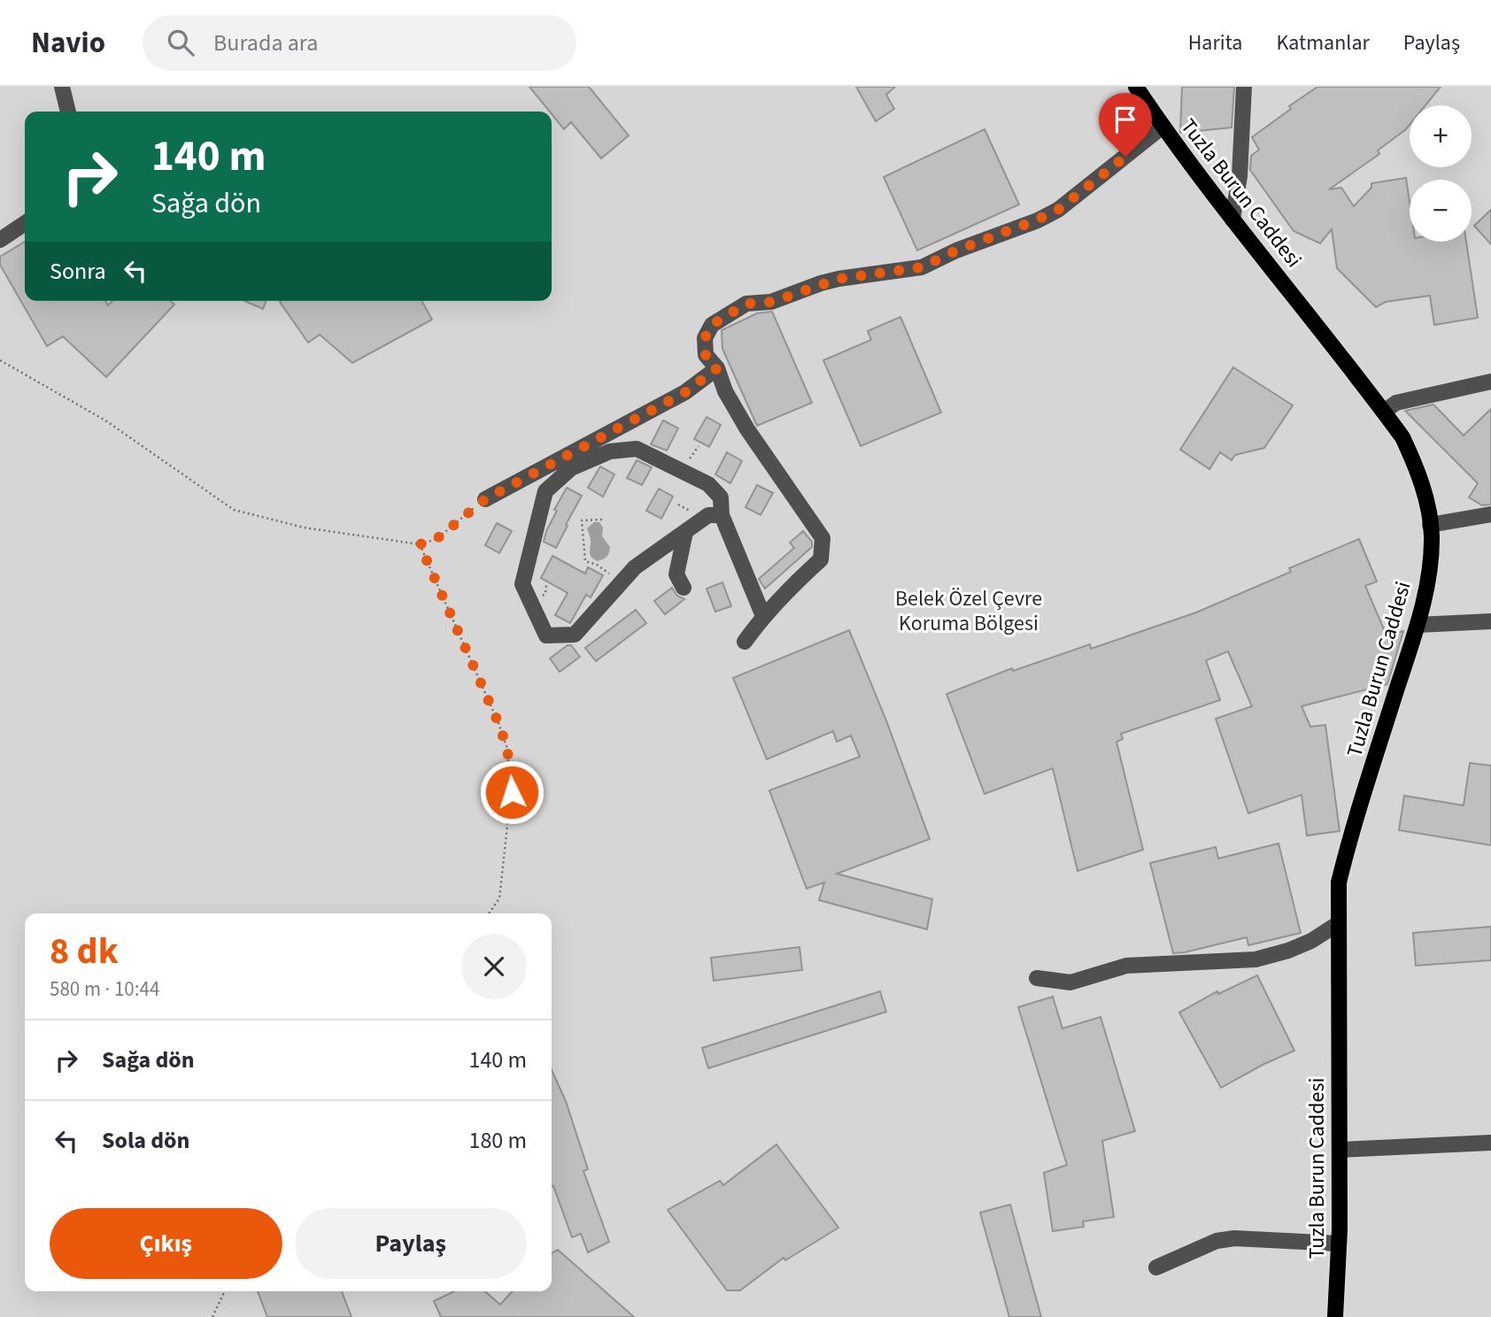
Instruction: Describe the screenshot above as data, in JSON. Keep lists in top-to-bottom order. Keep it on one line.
{"streets":{"main road":["Tuzla Burun Caddesi"]},"parks":["Belek Özel Çevre Koruma Bölgesi"],"page":{"header":"Navio","search":"Burada ara","nav":["Harita","Katmanlar","Paylaş"],"map_buttons":["+","−"],"turn":["140 m","Sağa dön"],"then":"Sonra","heading":["8 dk","580 m · 10:44"],"list":[{"name":"Sağa dön","value":"140 m"},{"name":"Sola dön","value":"180 m"}],"buttons":["Çıkış","Paylaş"]}}
